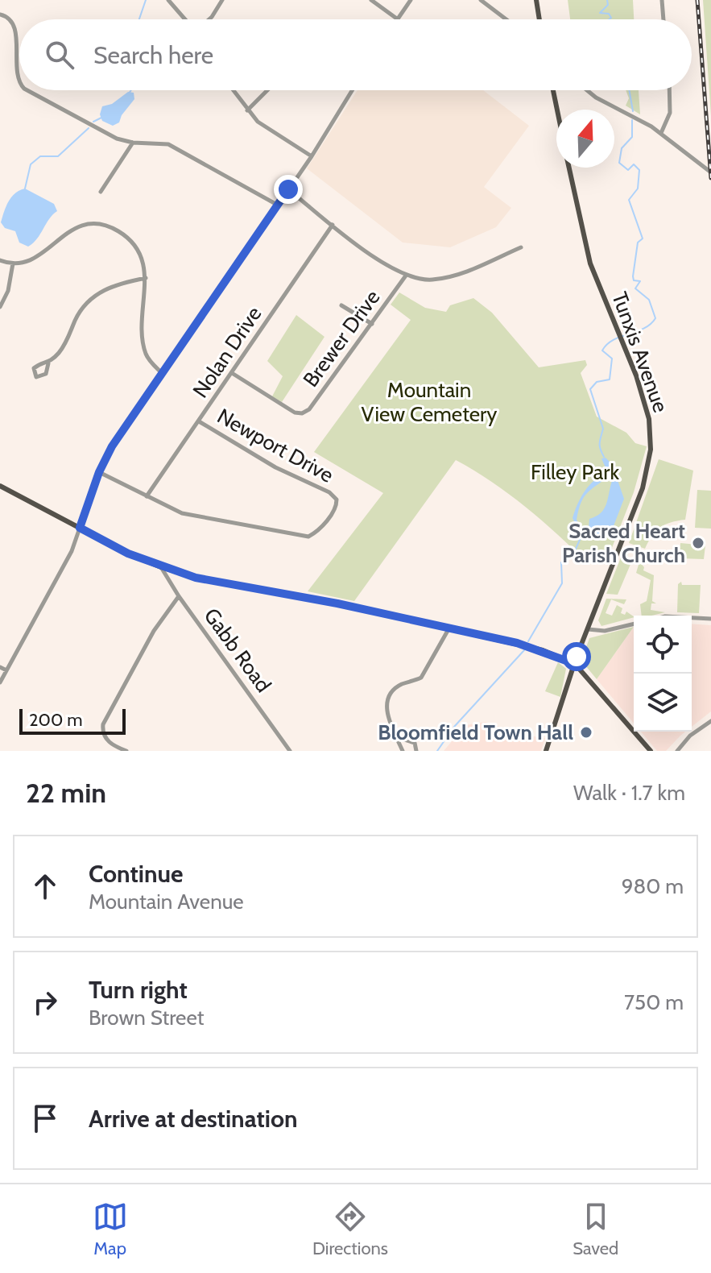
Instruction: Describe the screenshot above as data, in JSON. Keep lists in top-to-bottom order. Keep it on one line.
{"streets":{"main road":["Tunxis Avenue"],"street":["Brewer Drive","Nolan Drive","Newport Drive","Gabb Road"]},"crossings":[["Brewer Drive","Nolan Drive"],["Nolan Drive","Newport Drive"]],"parks":["Mountain View Cemetery","Filley Park"],"places":["Sacred Heart Parish Church","Bloomfield Town Hall"],"scale_bar":"200 m","north":"top","page":{"search":"Search here","scale":"200 m","heading":["22 min","Walk · 1.7 km"],"list":[["Continue","Mountain Avenue","980 m"],["Turn right","Brown Street","750 m"],"Arrive at destination"],"nav":["Map","Directions","Saved"]}}
